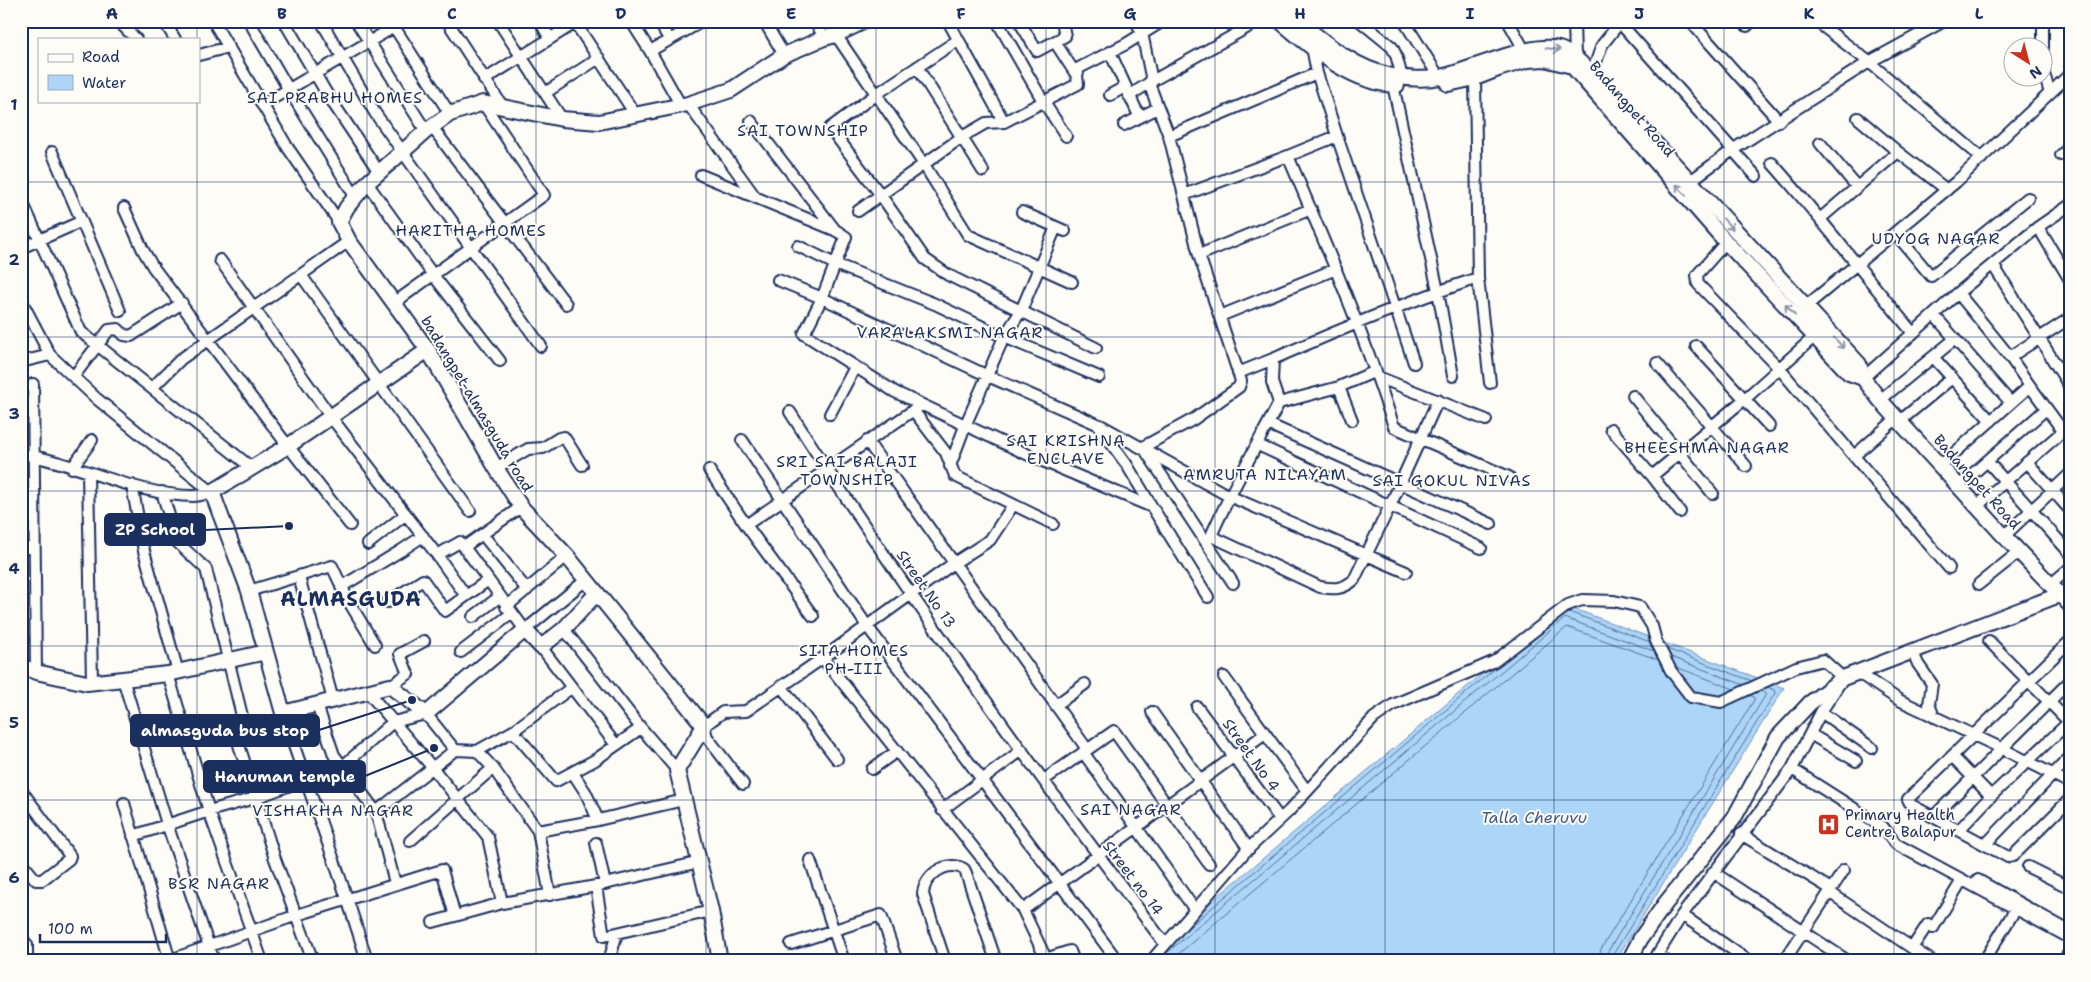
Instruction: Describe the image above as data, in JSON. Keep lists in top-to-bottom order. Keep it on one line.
{"streets":{"street":["Badangpet Road","badangpet-almasguda road","Street No 13","Street No 4","Street no 14"]},"crossings":[["Street No 13","Street no 14"]],"districts":["SAI PRABHU HOMES","SAI TOWNSHIP","HARITHA HOMES","UDYOG NAGAR","VARALAKSMI NAGAR","SAI KRISHNA ENCLAVE","BHEESHMA NAGAR","SRI SAI BALAJI TOWNSHIP","AMRUTA NILAYAM","SAI GOKUL NIVAS","ALMASGUDA","SITA HOMES PH-III","SAI NAGAR","VISHAKHA NAGAR","BSR NAGAR"],"water":["Talla Cheruvu"],"places":{"other":["ZP School","almasguda bus stop","Hanuman temple"],"hospital":["Primary Health Centre, Balapur"]},"legend":["Road","Water"],"scale_bar":"100 m","north":"bottom right","grid":{"columns":["A","B","C","D","E","F","G","H","I","J","K","L"],"rows":["1","2","3","4","5","6"]}}
